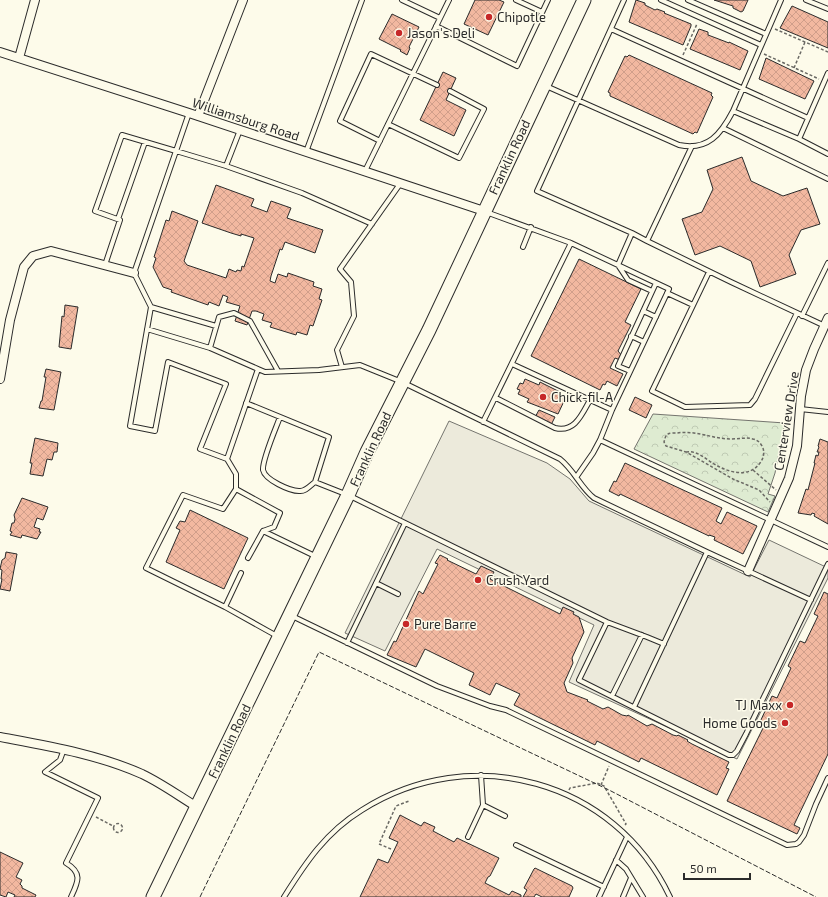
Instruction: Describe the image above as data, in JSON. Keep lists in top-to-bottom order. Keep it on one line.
{"streets":{"main road":["Franklin Road"],"street":["Williamsburg Road","Centerview Drive"]},"crossings":[["Williamsburg Road","Franklin Road"]],"places":["Chipotle","Jason's Deli","Chick-fil-A","Crush Yard","Pure Barre","TJ Maxx","Home Goods"],"scale_bar":"50 m"}
